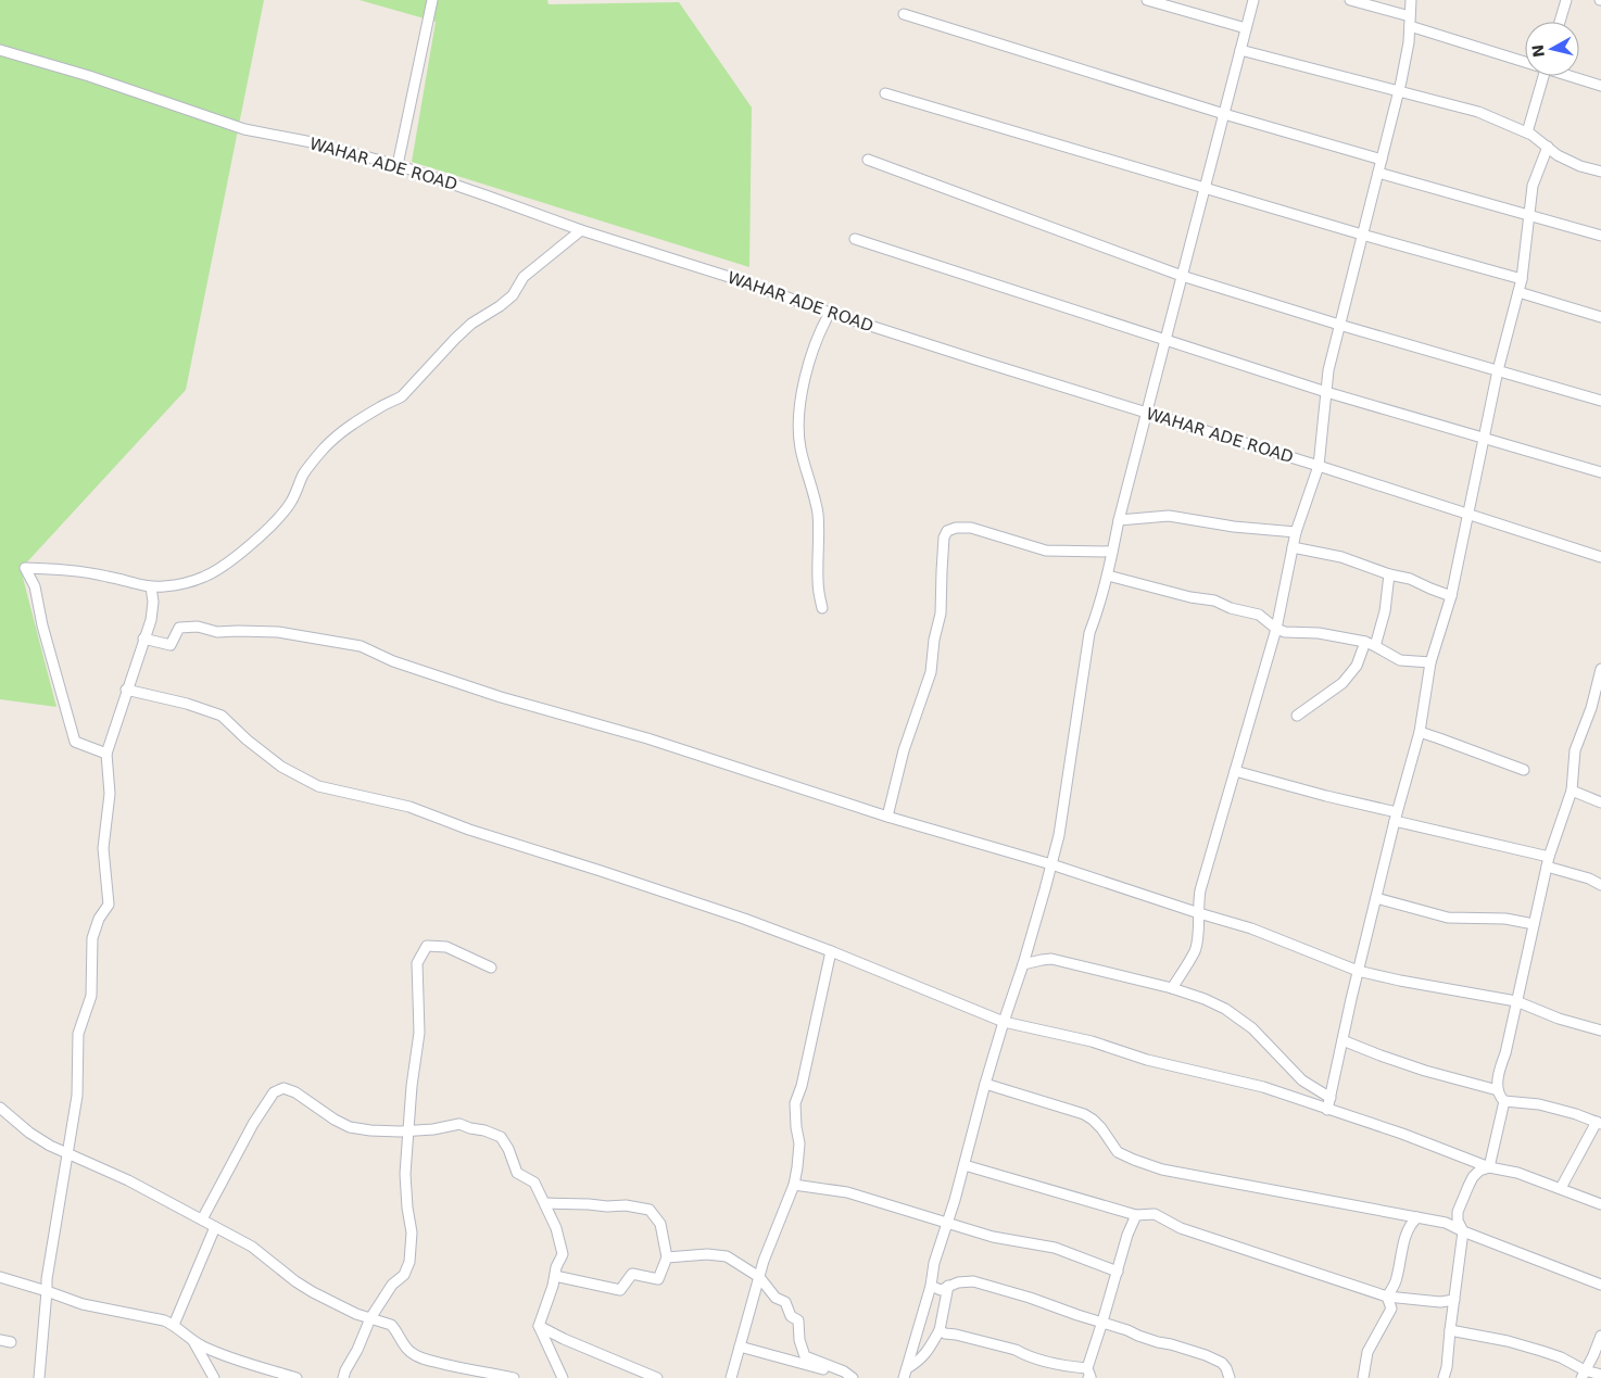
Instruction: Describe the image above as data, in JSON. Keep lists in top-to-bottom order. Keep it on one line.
{"streets":{"street":["WAHAR ADE ROAD"]},"north":"left"}
